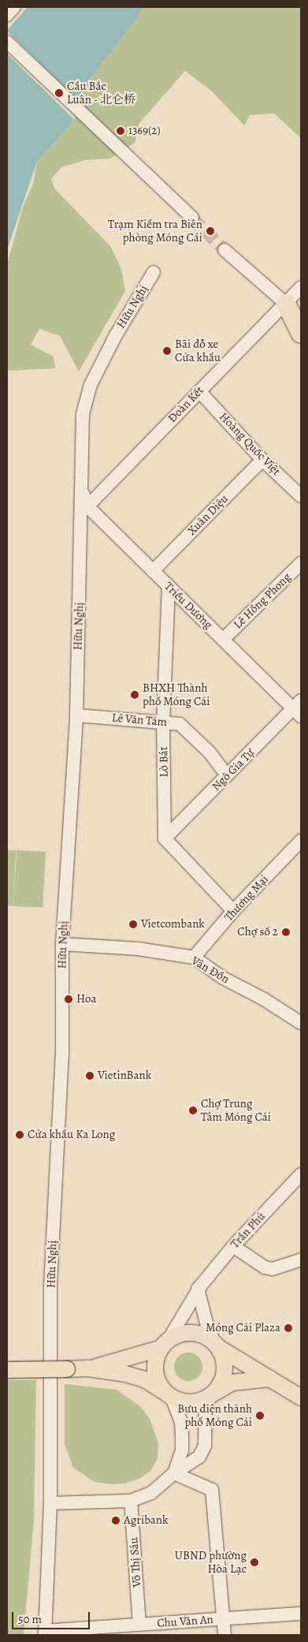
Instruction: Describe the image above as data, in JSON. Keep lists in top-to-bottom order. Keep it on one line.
{"streets":{"street":["Hữu Nghị","Đoàn Kết","Hoàng Quốc Việt","Xuân Diệu","Lê Hồng Phong","Triều Dương","Lê Văn Tám","Lò Bát","Ngô Gia Tự","Thương Mại","Vân Đồn","Trần Phú","Võ Thị Sáu","Chu Văn An"]},"crossings":[["Hữu Nghị","Triều Dương"],["Hữu Nghị","Lê Văn Tám"],["Hữu Nghị","Vân Đồn"],["Hữu Nghị","Chu Văn An"],["Đoàn Kết","Hoàng Quốc Việt"],["Đoàn Kết","Triều Dương"],["Hoàng Quốc Việt","Xuân Diệu"],["Xuân Diệu","Triều Dương"],["Lê Hồng Phong","Triều Dương"],["Triều Dương","Lò Bát"],["Triều Dương","Ngô Gia Tự"],["Lê Văn Tám","Lò Bát"],["Lê Văn Tám","Ngô Gia Tự"],["Lò Bát","Ngô Gia Tự"],["Thương Mại","Vân Đồn"],["Võ Thị Sáu","Chu Văn An"]],"places":["Cầu Bắc Luân - 北仑桥","1369(2)","Trạm Kiểm tra Biên phòng Móng Cái","Bãi đỗ xe Cửa khẩu","BHXH Thành phố Móng Cái","Vietcombank","Chợ số 2","Hoa","VietinBank","Chợ Trung Tâm Móng Cái","Cửa khẩu Ka Long","Móng Cái Plaza","Bưu điện thành phố Móng Cái","Agribank","UBND phường Hòa Lạc"],"scale_bar":"50 m"}
